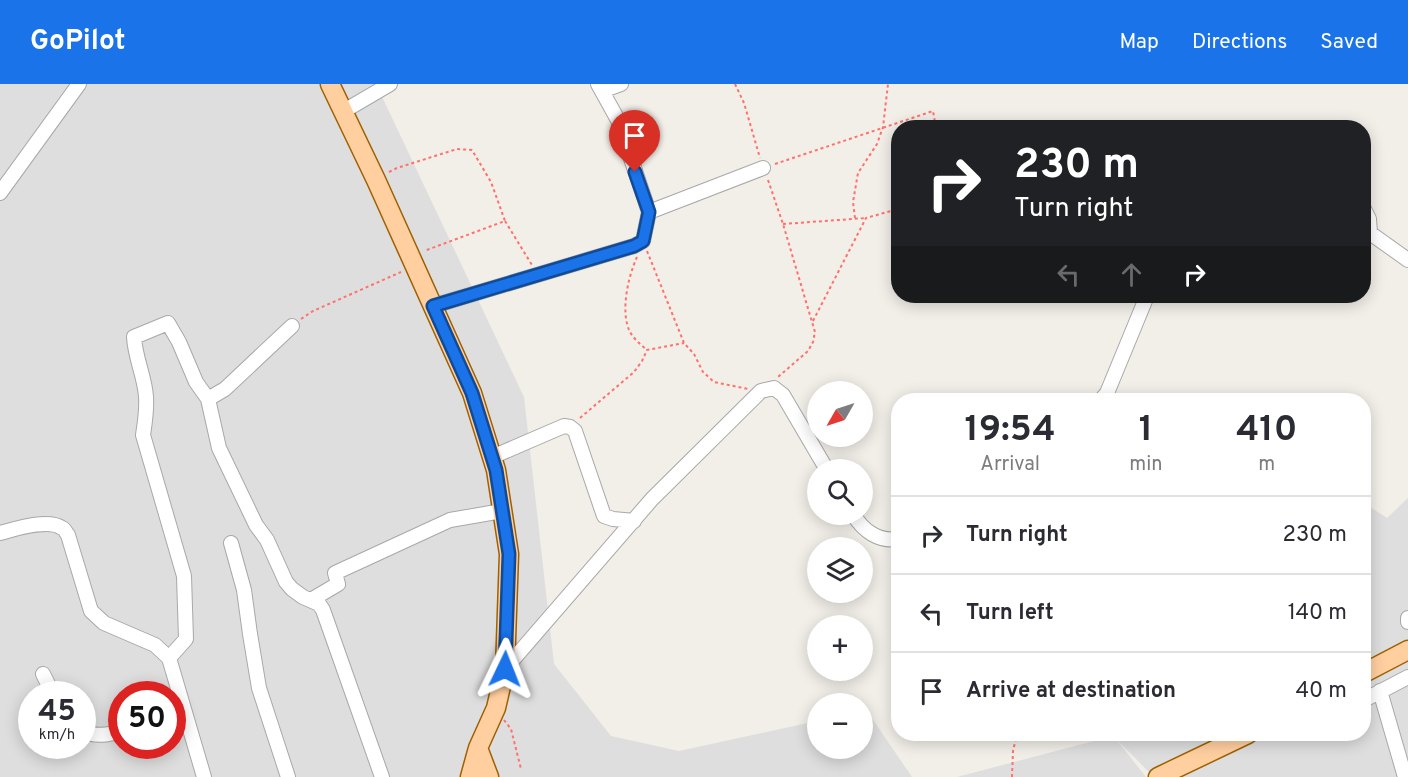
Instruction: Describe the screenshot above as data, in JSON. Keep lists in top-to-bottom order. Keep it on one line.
{"north":"bottom left","page":{"header":"GoPilot","nav":["Map","Directions","Saved"],"turn":["230 m","Turn right"],"map_buttons":["+","−"],"eta":["19:54","Arrival","1","min","410","m"],"list":[{"name":"Turn right","value":"230 m"},{"name":"Turn left","value":"140 m"},{"name":"Arrive at destination","value":"40 m"}],"speed":"45 km/h","limit":"50"}}
